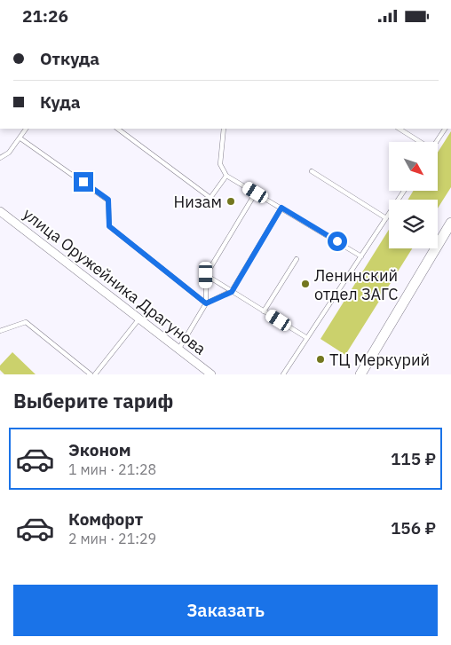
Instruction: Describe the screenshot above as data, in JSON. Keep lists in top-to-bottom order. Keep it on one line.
{"streets":{"street":["улица Оружейника Драгунова"]},"places":["Низам","Ленинский отдел ЗАГС","ТЦ Меркурий"],"north":"bottom right","page":{"status":"21:26","banner":["Откуда","Куда"],"heading":"Выберите тариф","list":[{"name":"Эконом","note":"1 мин · 21:28","value":"115 ₽"},{"name":"Комфорт","note":"2 мин · 21:29","value":"156 ₽"}],"buttons":"Заказать"}}
